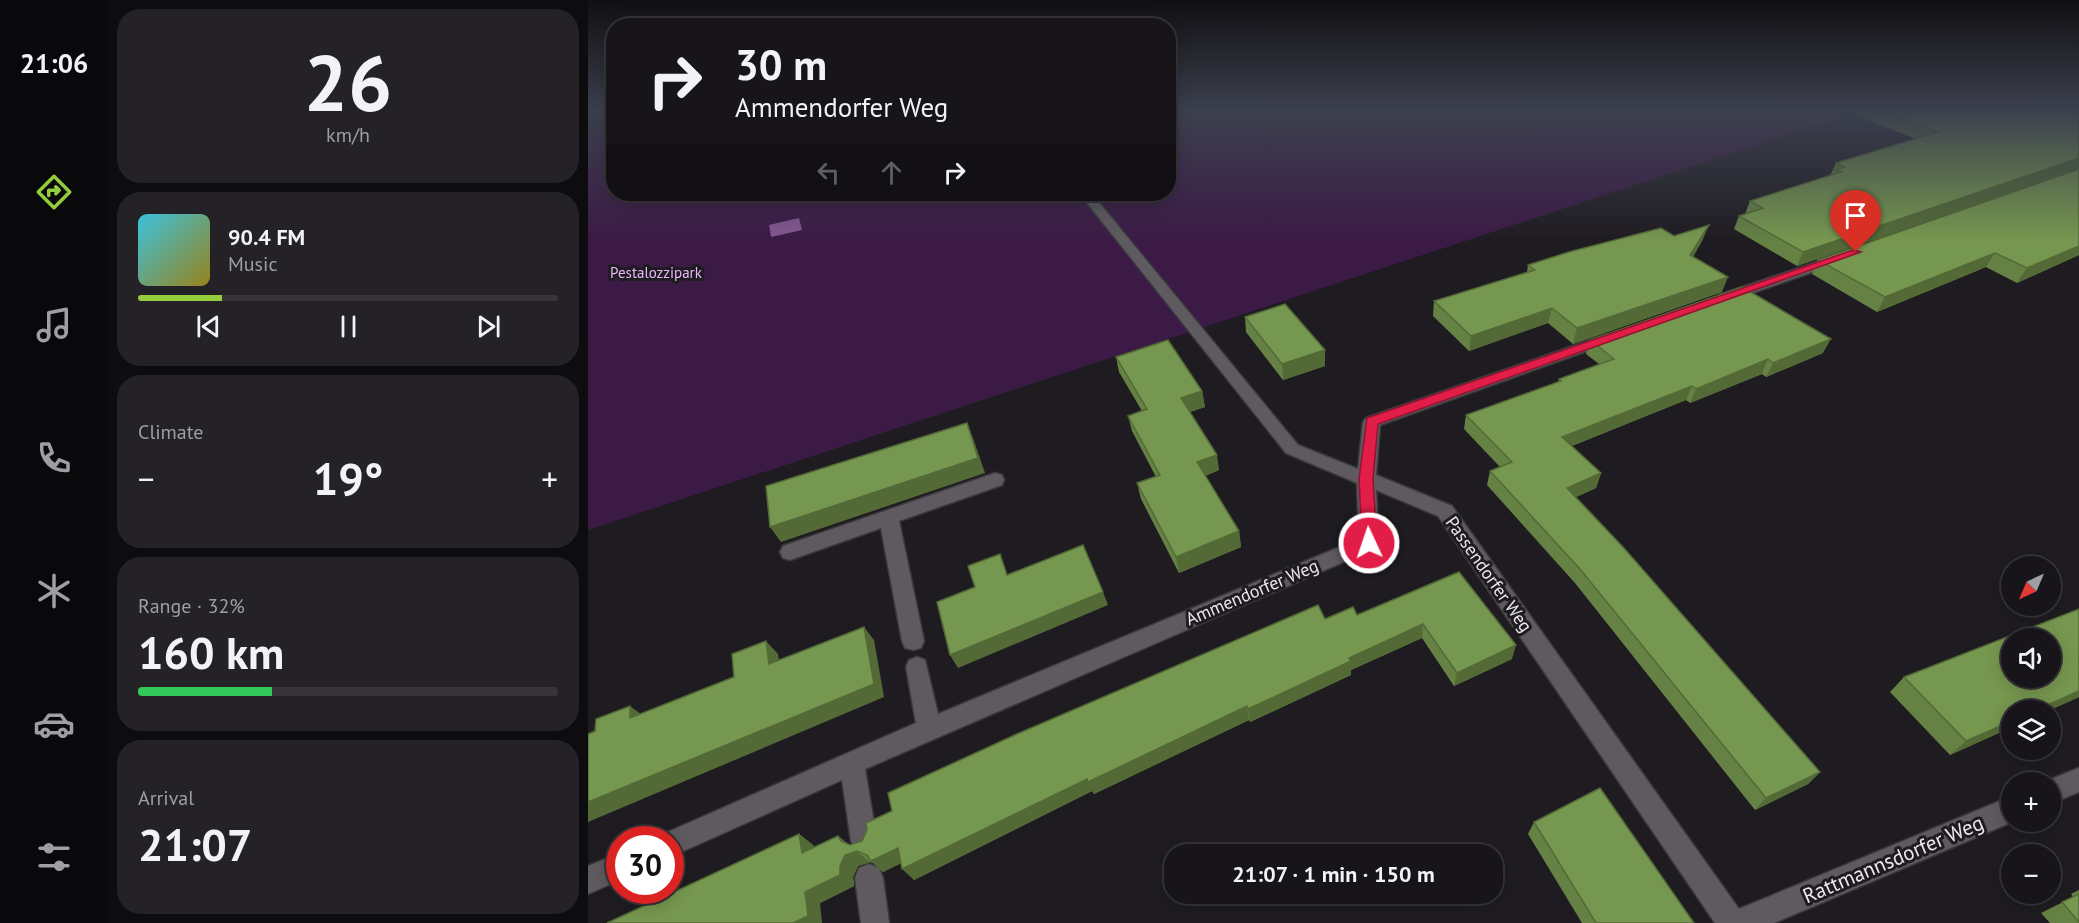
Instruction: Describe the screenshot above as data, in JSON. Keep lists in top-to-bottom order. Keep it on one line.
{"streets":{"street":["Passendorfer Weg","Ammendorfer Weg","Rattmannsdorfer Weg"]},"crossings":[["Passendorfer Weg","Ammendorfer Weg"]],"parks":["Pestalozzipark"],"north":"bottom left","page":{"tabs":"21:06","tile":[["26","km/h"],"Climate",["Range · 32%","160 km"],["Arrival","21:07"]],"turn":["30 m","Ammendorfer Weg"],"song":["90.4 FM","Music"],"heat":["−","19°","+"],"map_buttons":["+","−"],"limit":"30","trip":"21:07 · 1 min · 150 m"}}
